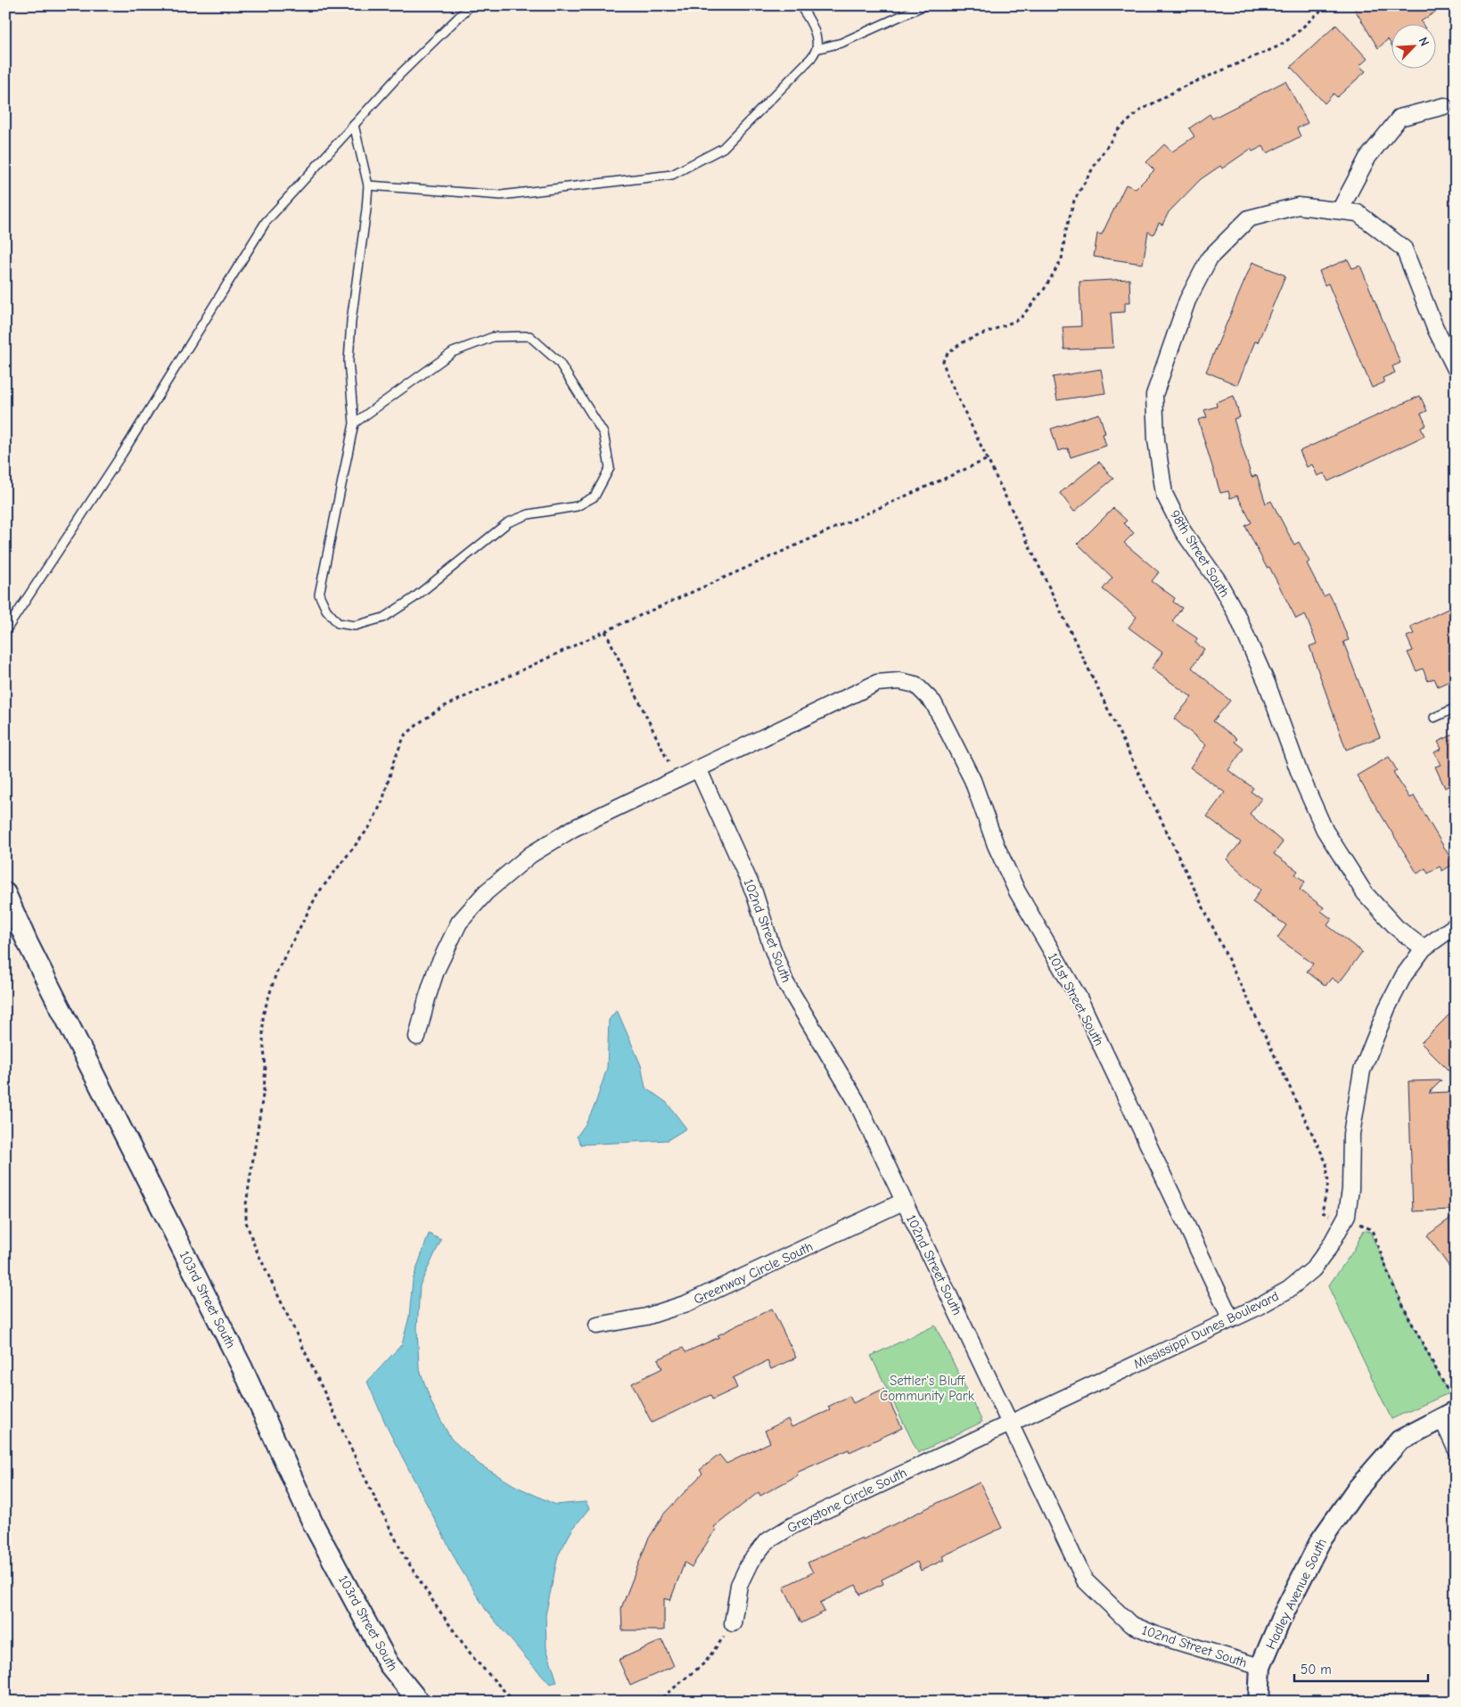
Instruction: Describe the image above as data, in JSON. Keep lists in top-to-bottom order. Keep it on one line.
{"streets":{"street":["98th Street South","102nd Street South","101st Street South","Greenway Circle South","103rd Street South","Mississippi Dunes Boulevard","Greystone Circle South","Hadley Avenue South"]},"crossings":[["98th Street South","Mississippi Dunes Boulevard"],["102nd Street South","101st Street South"],["102nd Street South","Greenway Circle South"],["102nd Street South","Mississippi Dunes Boulevard"],["102nd Street South","Greystone Circle South"],["102nd Street South","Hadley Avenue South"],["101st Street South","Mississippi Dunes Boulevard"],["Mississippi Dunes Boulevard","Greystone Circle South"]],"parks":["Settler's Bluff Community Park"],"scale_bar":"50 m","north":"top right"}
